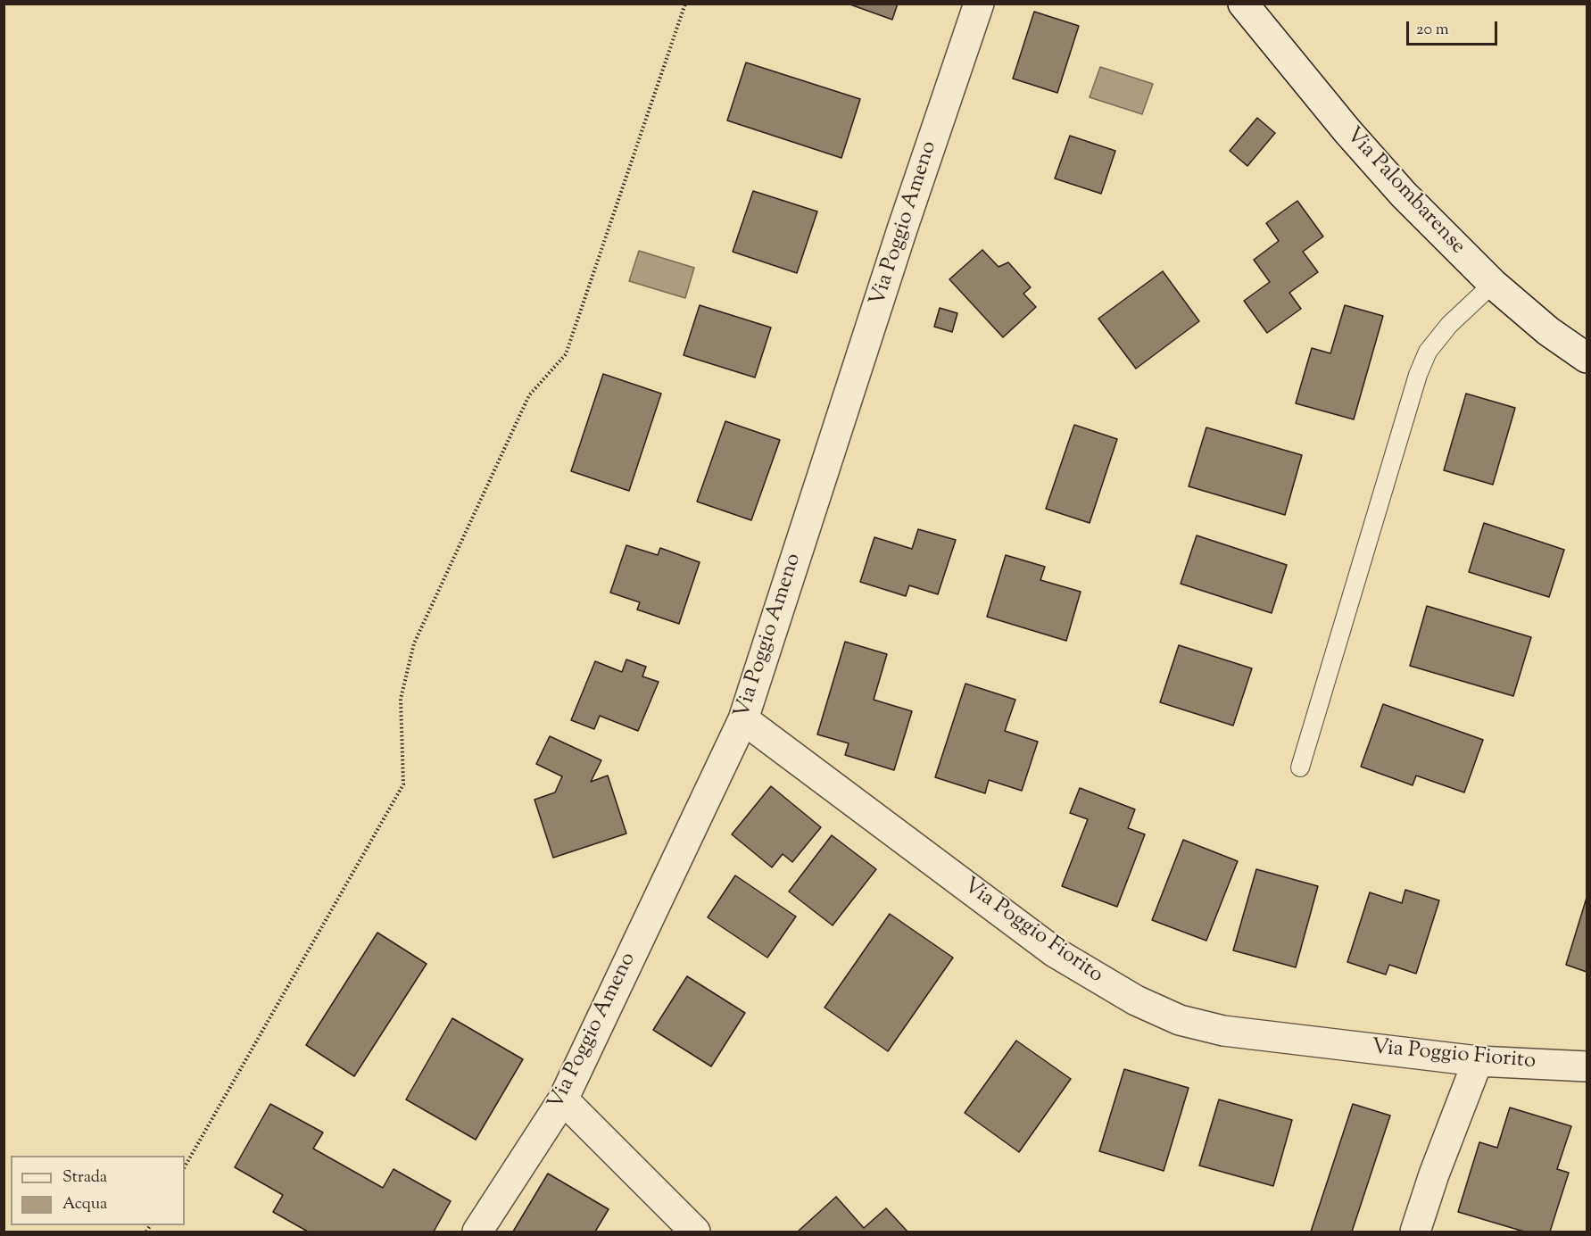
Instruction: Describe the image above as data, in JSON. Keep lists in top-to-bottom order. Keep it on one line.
{"streets":{"street":["Via Palombarense","Via Poggio Ameno","Via Poggio Fiorito"]},"crossings":[["Via Poggio Ameno","Via Poggio Fiorito"]],"legend":["Strada","Acqua"],"scale_bar":"20 m"}
